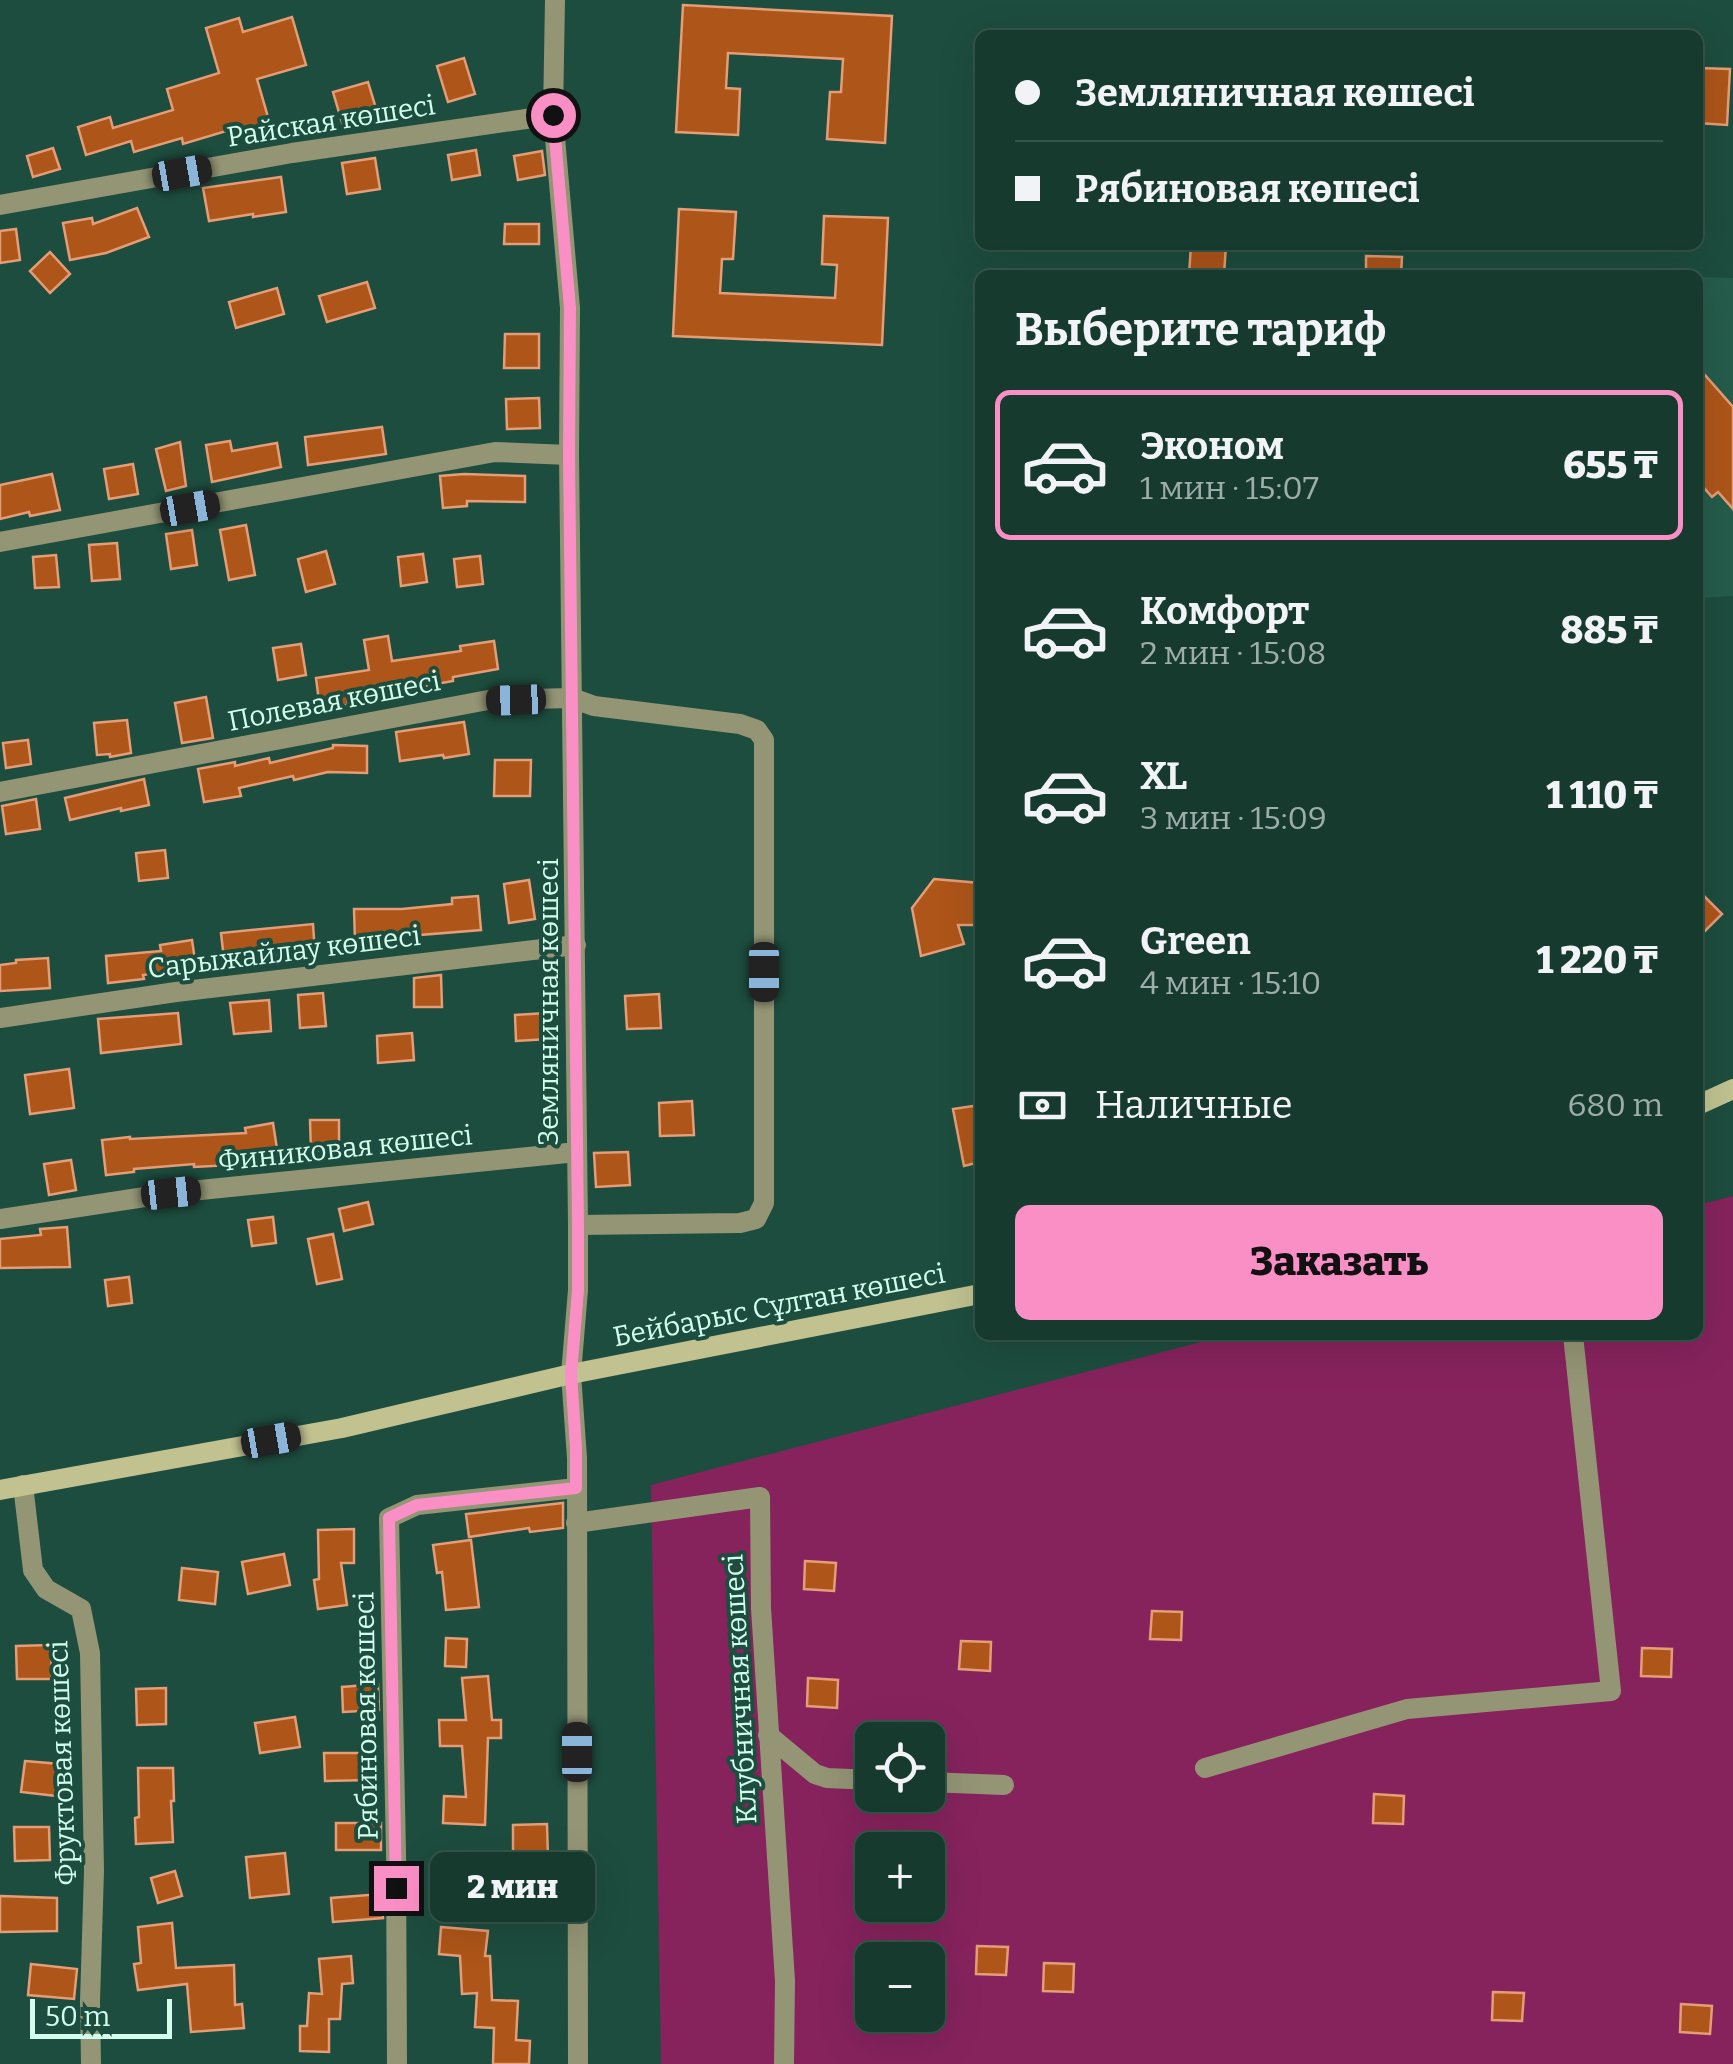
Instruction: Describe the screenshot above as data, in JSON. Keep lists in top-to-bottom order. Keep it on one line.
{"streets":{"street":["Райская көшесі","Полевая көшесі","Сарыжайлау көшесі","Земляничная көшесі","Финиковая көшесі","Бейбарыс Сұлтан көшесі","Клубничная көшесі","Рябиновая көшесі","Фруктовая көшесі"]},"crossings":[["Райская көшесі","Земляничная көшесі"],["Полевая көшесі","Земляничная көшесі"],["Сарыжайлау көшесі","Земляничная көшесі"],["Земляничная көшесі","Финиковая көшесі"],["Земляничная көшесі","Бейбарыс Сұлтан көшесі"],["Земляничная көшесі","Клубничная көшесі"],["Земляничная көшесі","Рябиновая көшесі"],["Бейбарыс Сұлтан көшесі","Фруктовая көшесі"]],"scale_bar":"50 m","page":{"banner":["Земляничная көшесі","Рябиновая көшесі"],"heading":"Выберите тариф","list":[{"name":"Эконом","note":"1 мин · 15:07","value":"655 ₸"},{"name":"Комфорт","note":"2 мин · 15:08","value":"885 ₸"},{"name":"XL","note":"3 мин · 15:09","value":"1 110 ₸"},{"name":"Green","note":"4 мин · 15:10","value":"1 220 ₸"}],"pay":["Наличные","680 m"],"buttons":"Заказать","map_buttons":["+","−"],"bubble":"2 мин","scale":"50 m"}}
